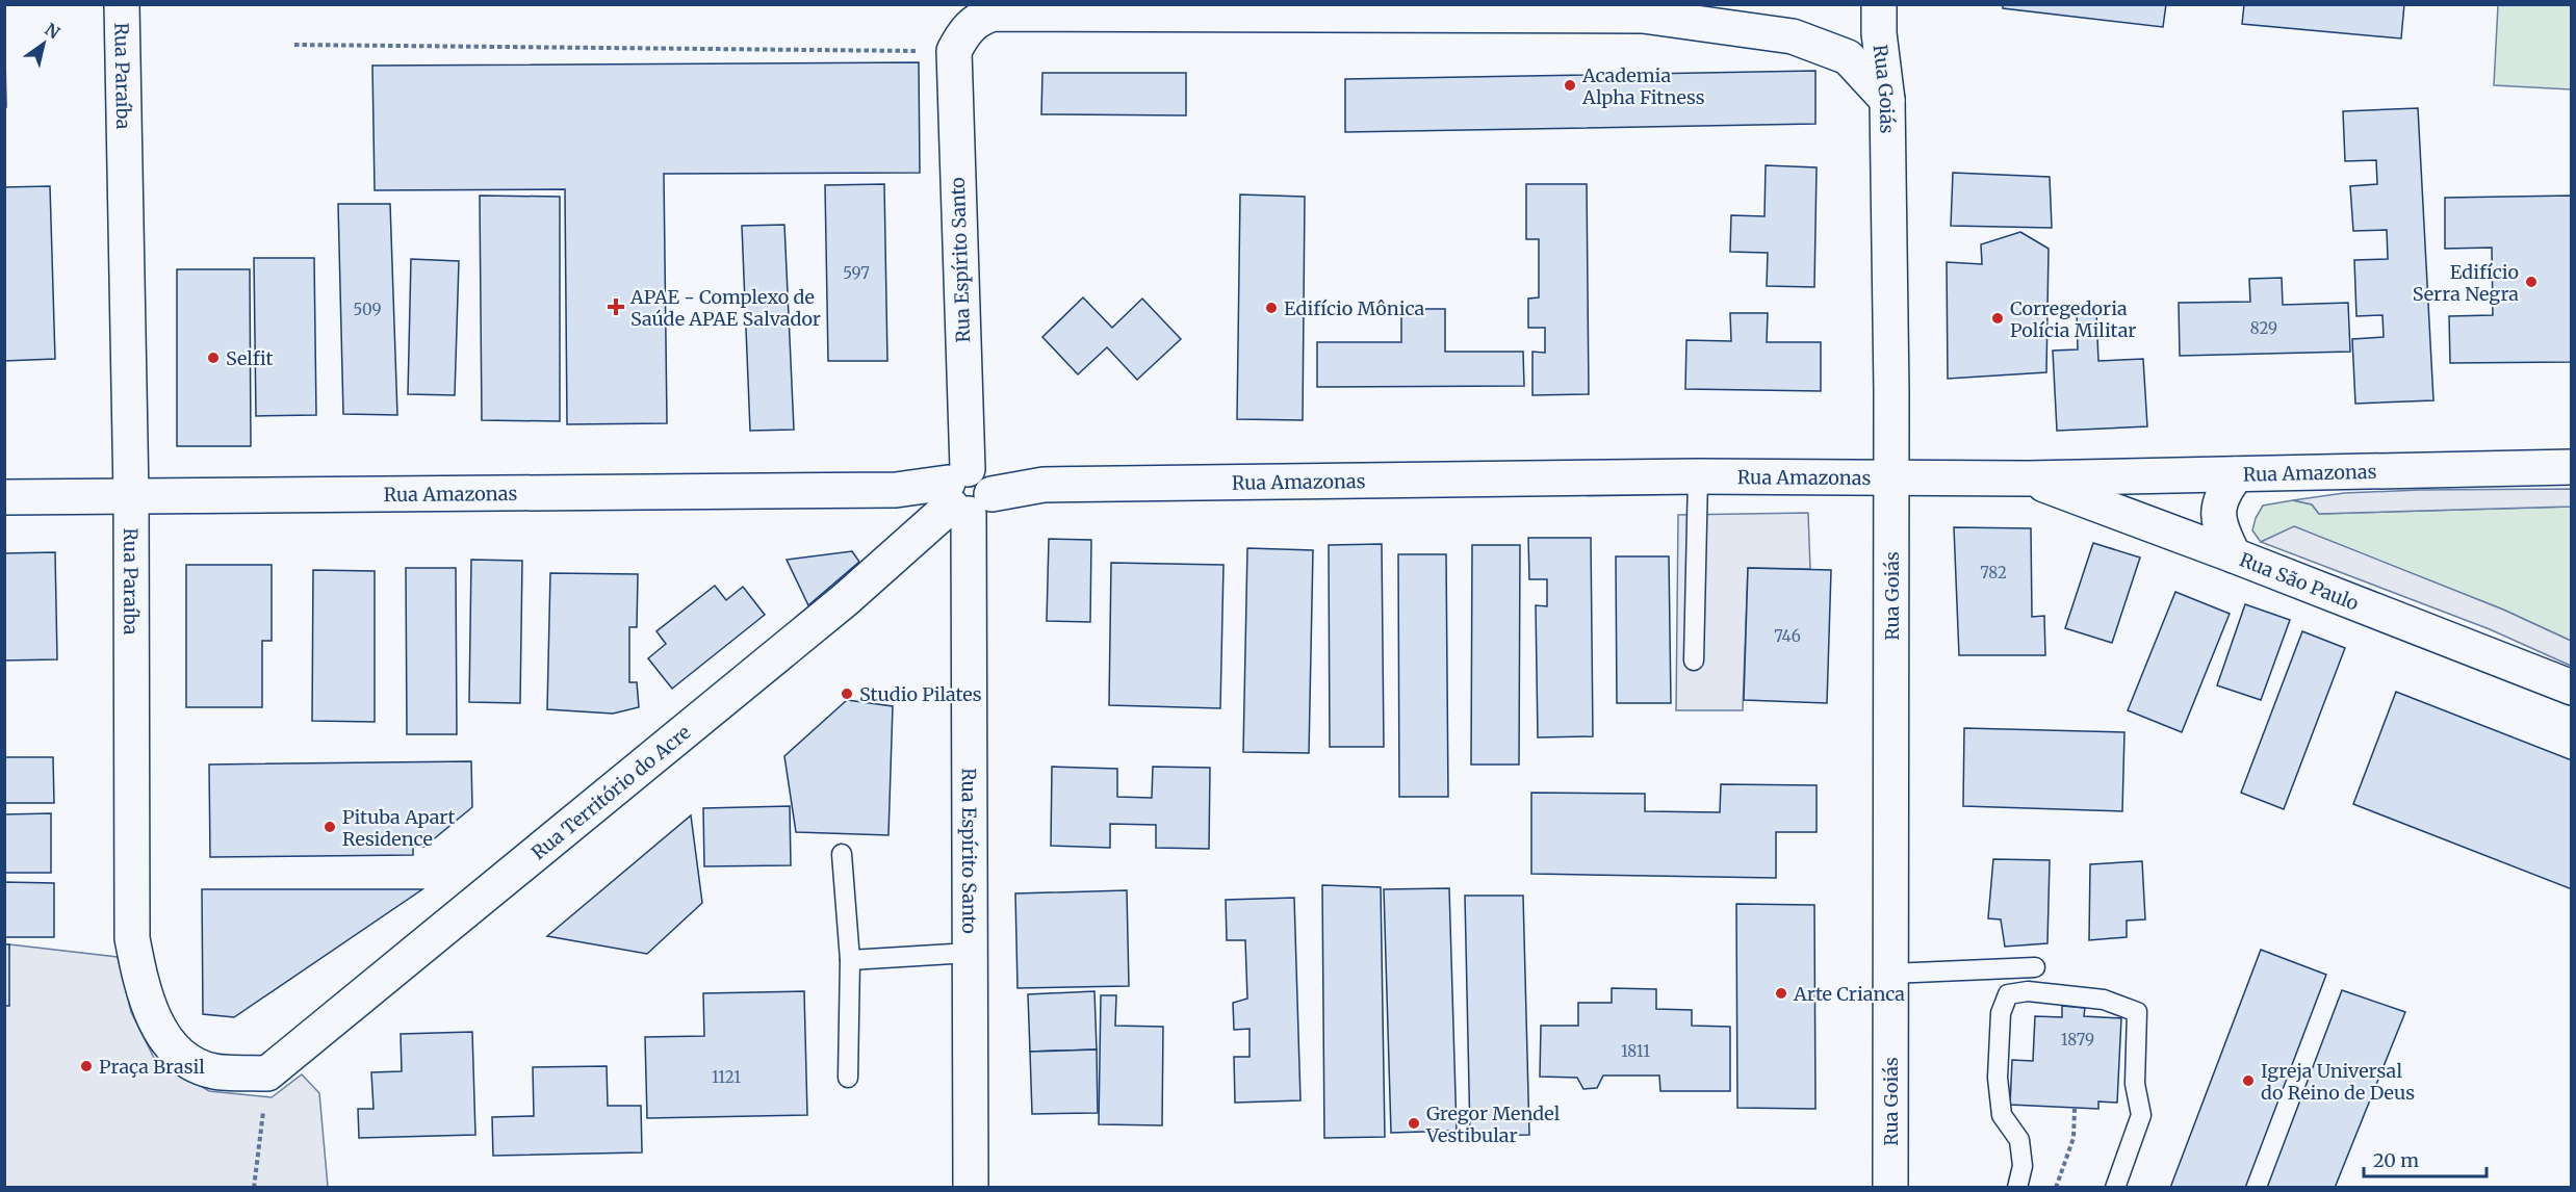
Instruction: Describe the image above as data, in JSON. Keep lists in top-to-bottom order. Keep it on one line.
{"streets":{"street":["Rua Paraíba","Rua Goiás","Rua Espírito Santo","Rua Amazonas","Rua São Paulo","Rua Território do Acre"]},"crossings":[["Rua Paraíba","Rua Amazonas"],["Rua Paraíba","Rua Território do Acre"],["Rua Goiás","Rua Amazonas"],["Rua Espírito Santo","Rua Amazonas"],["Rua Espírito Santo","Rua Território do Acre"],["Rua Amazonas","Rua São Paulo"],["Rua Amazonas","Rua Território do Acre"]],"places":{"other":["Academia Alpha Fitness","Edifício Serra Negra","Edifício Mônica","Corregedoria Polícia Militar","Selfit","Studio Pilates","Pituba Apart Residence","Arte Crianca","Praça Brasil","Igreja Universal do Reino de Deus","Gregor Mendel Vestibular"],"health":["APAE - Complexo de Saúde APAE Salvador"]},"house_numbers":["597","509","829","782","746","1879","1811","1121"],"scale_bar":"20 m","north":"top right"}
